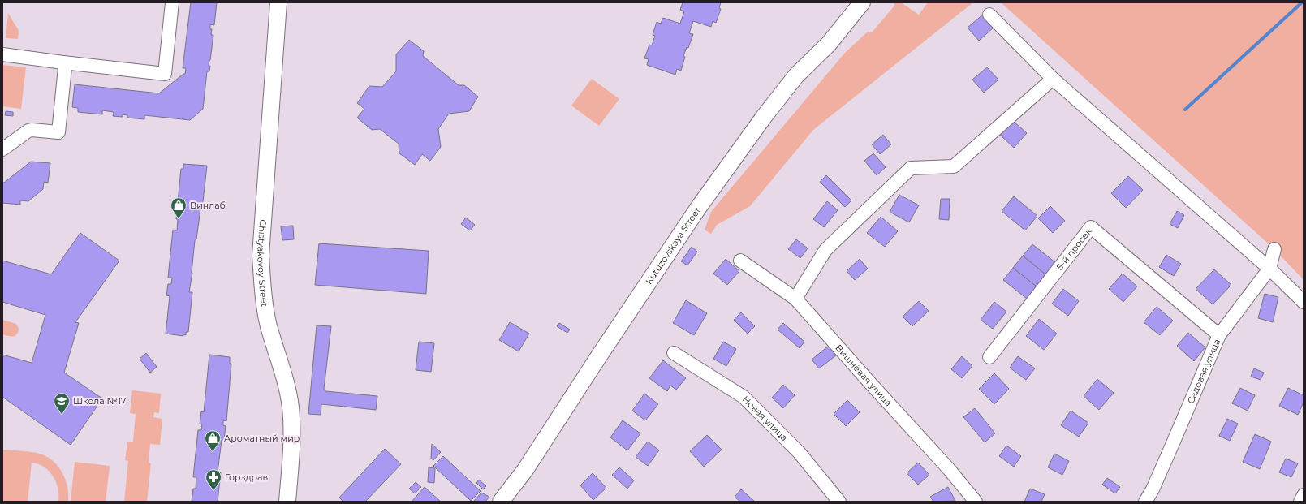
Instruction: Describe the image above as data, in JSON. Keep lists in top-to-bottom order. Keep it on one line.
{"streets":{"street":["Kutuzovskaya Street","5-й просек","Chistyakovoy Street","Садовая улица","Вишнёвая улица","Новая улица"]},"crossings":[["5-й просек","Садовая улица"]],"places":{"shop":["Винлаб","Ароматный мир"],"school or university":["Школа №17"],"pharmacy":["Горздрав"]}}
